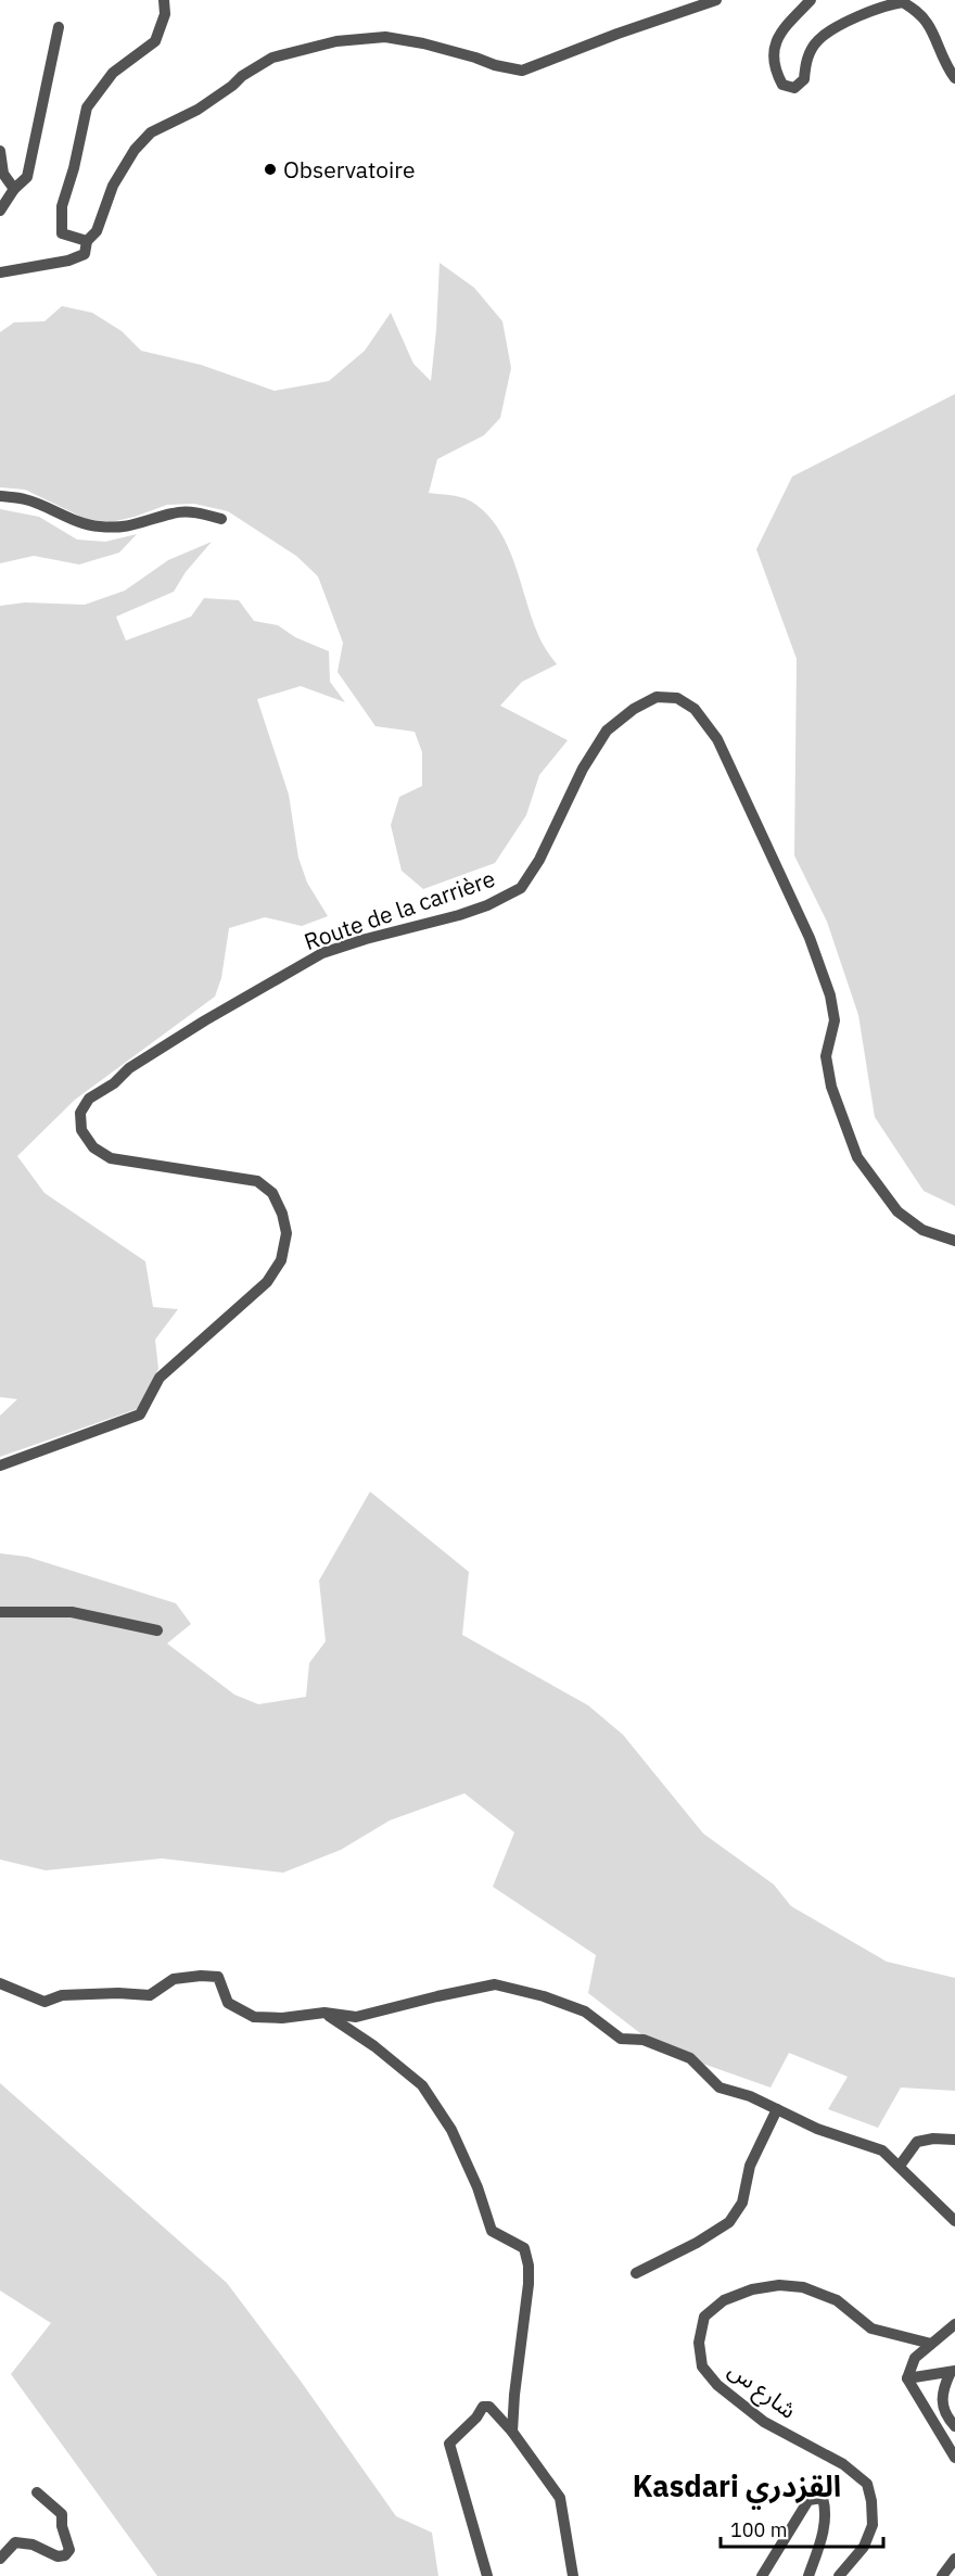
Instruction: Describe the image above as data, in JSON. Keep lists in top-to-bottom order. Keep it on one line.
{"streets":{"street":["Route de la carrière","شارع ﺱ"]},"districts":["Kasdari القزدري"],"places":["Observatoire"],"scale_bar":"100 m"}
